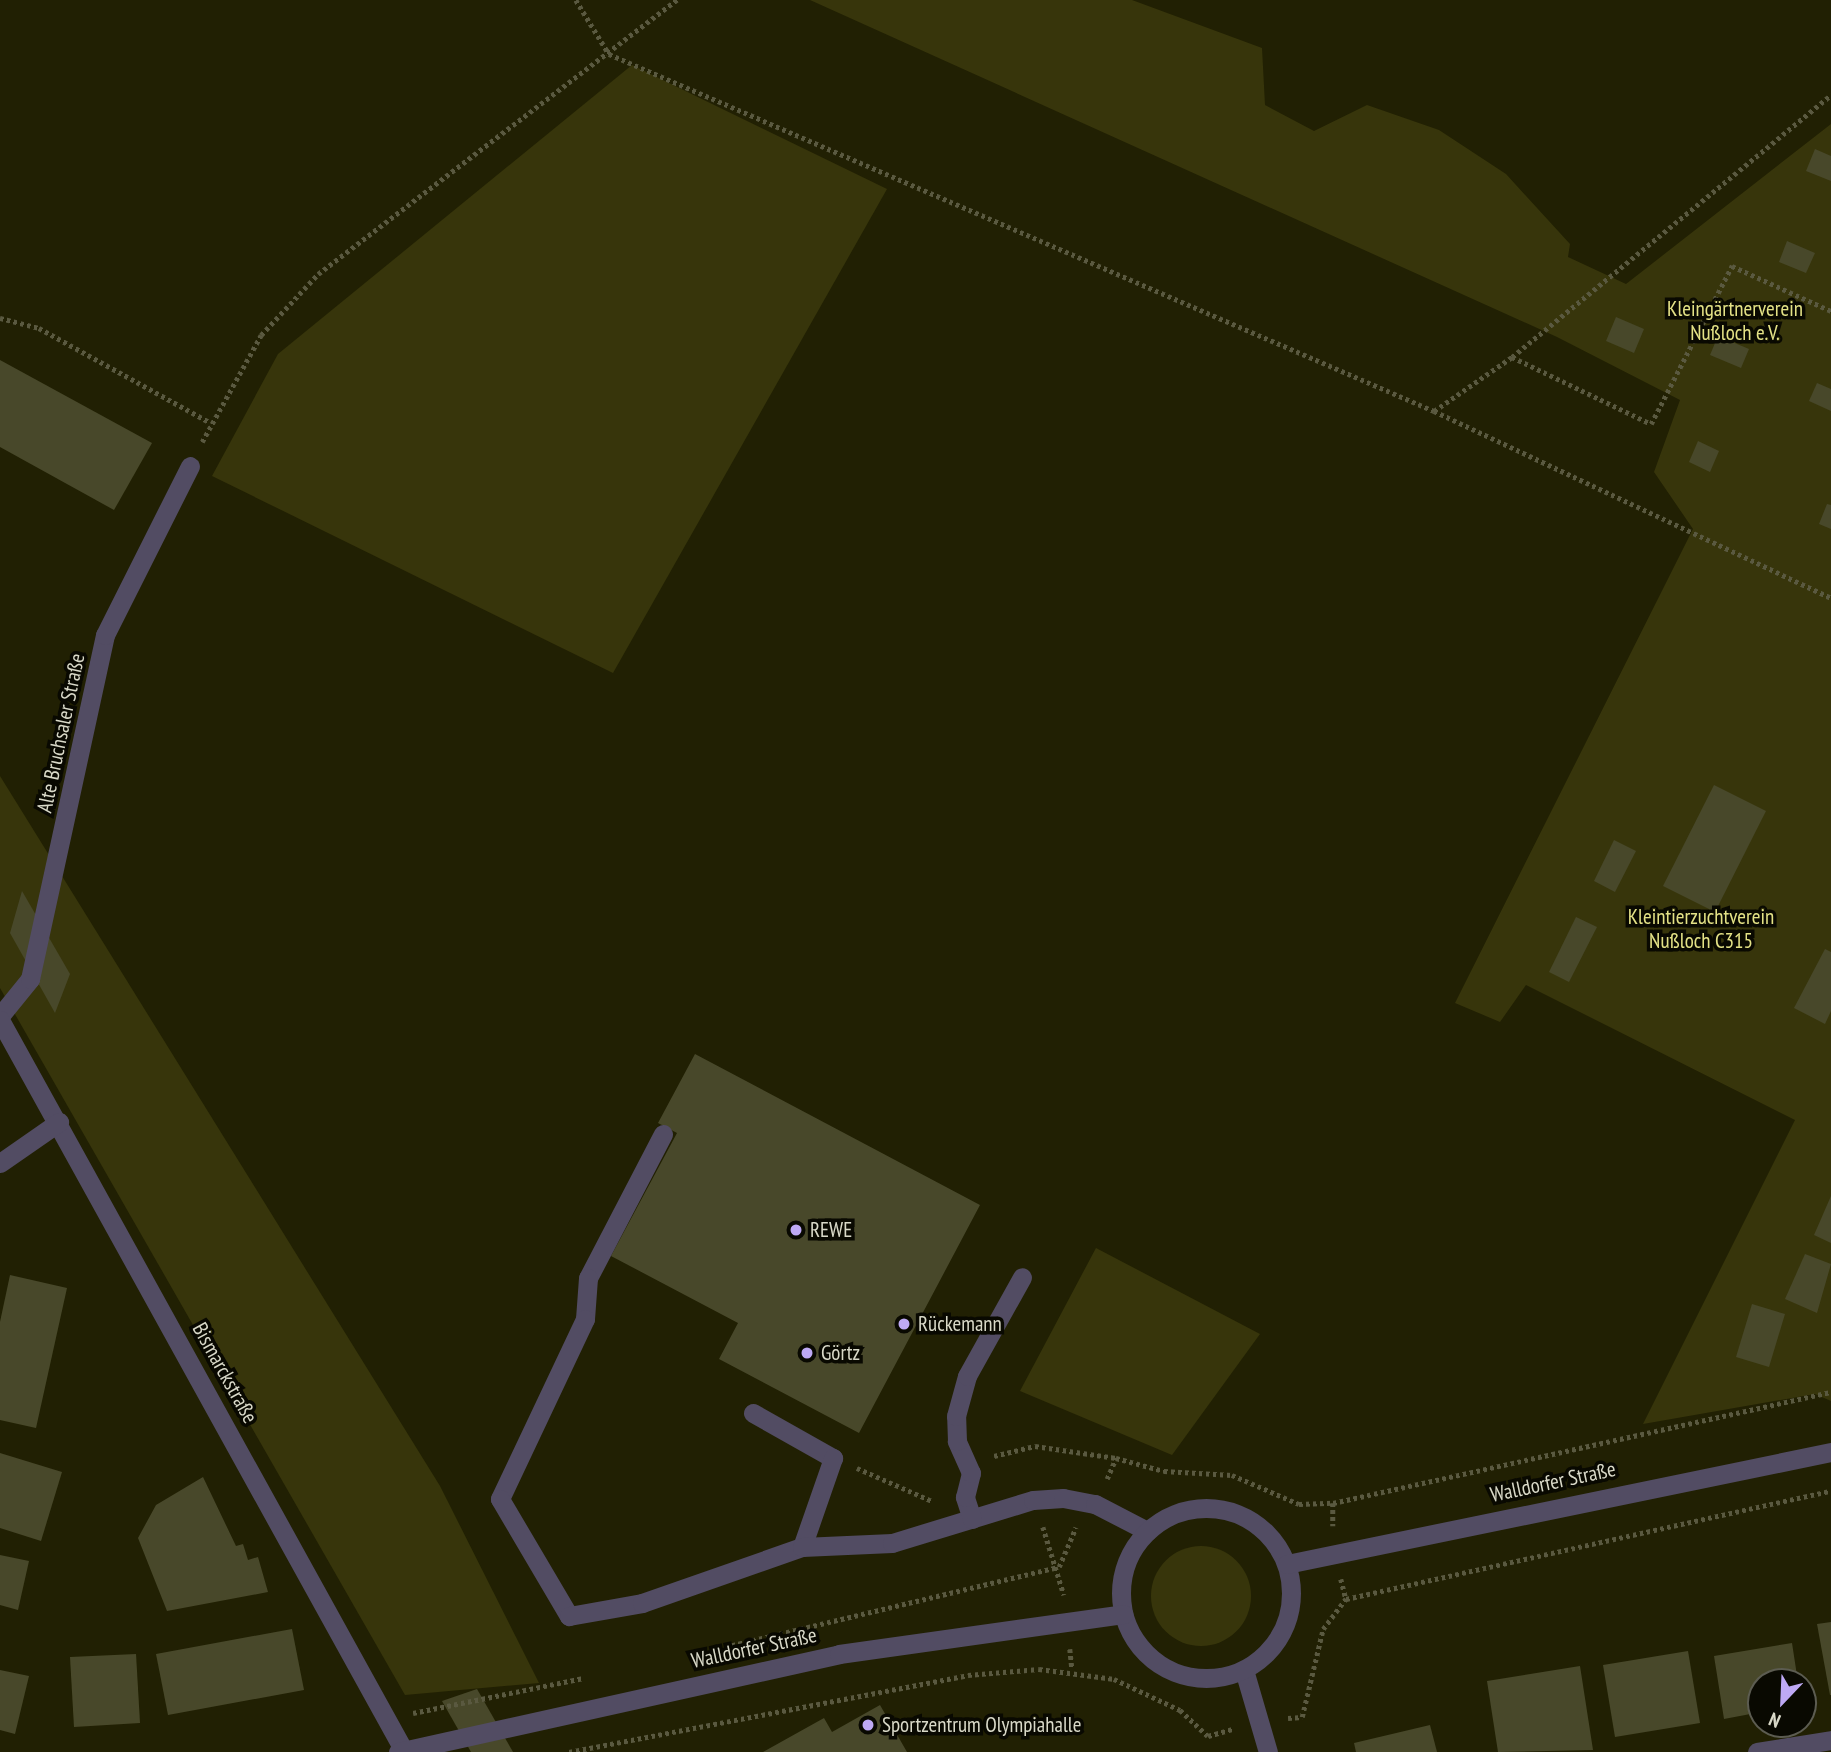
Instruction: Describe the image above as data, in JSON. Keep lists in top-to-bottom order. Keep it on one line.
{"streets":{"street":["Alte Bruchsaler Straße","Bismarckstraße","Walldorfer Straße"]},"crossings":[["Alte Bruchsaler Straße","Bismarckstraße"],["Bismarckstraße","Walldorfer Straße"]],"parks":["Kleingärtnerverein Nußloch e.V.","Kleintierzuchtverein Nußloch C315"],"places":["REWE","Rückemann","Görtz","Sportzentrum Olympiahalle"],"north":"bottom left"}
